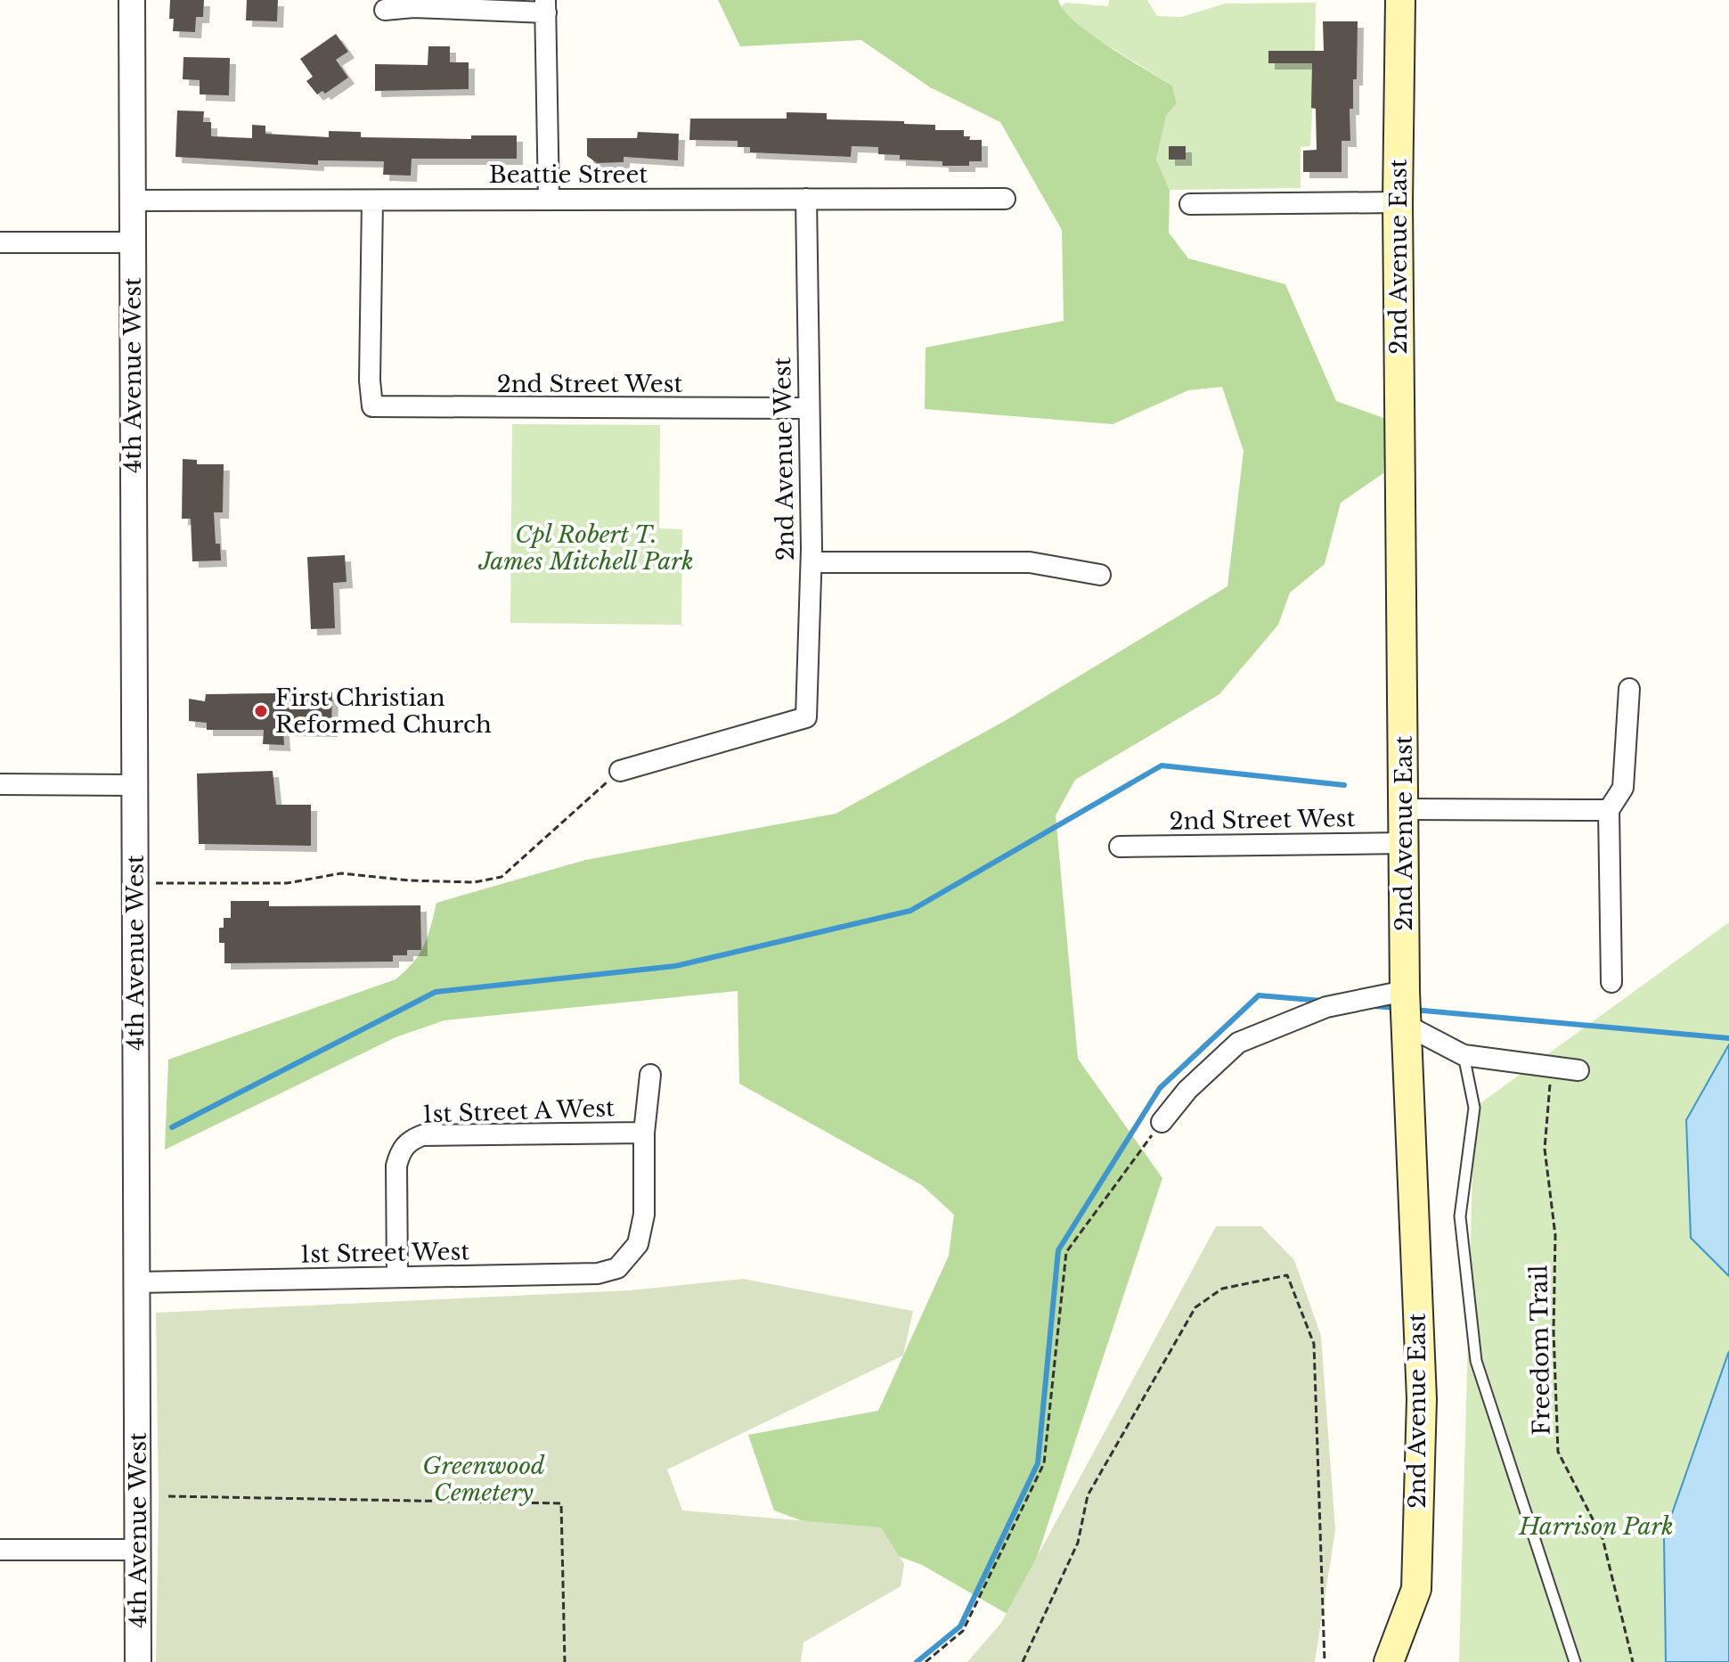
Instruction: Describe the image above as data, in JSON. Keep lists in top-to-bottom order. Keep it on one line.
{"streets":{"main road":["2nd Avenue East"],"street":["Beattie Street","4th Avenue West","2nd Street West","2nd Avenue West","1st Street A West","1st Street West"],"path":["Freedom Trail"]},"crossings":[["Beattie Street","4th Avenue West"],["Beattie Street","2nd Street West"],["Beattie Street","2nd Avenue West"],["2nd Avenue East","2nd Street West"],["4th Avenue West","1st Street West"],["2nd Street West","2nd Avenue West"],["1st Street A West","1st Street West"]],"parks":["Cpl Robert T. James Mitchell Park","Greenwood Cemetery","Harrison Park"],"places":["First Christian Reformed Church"]}
